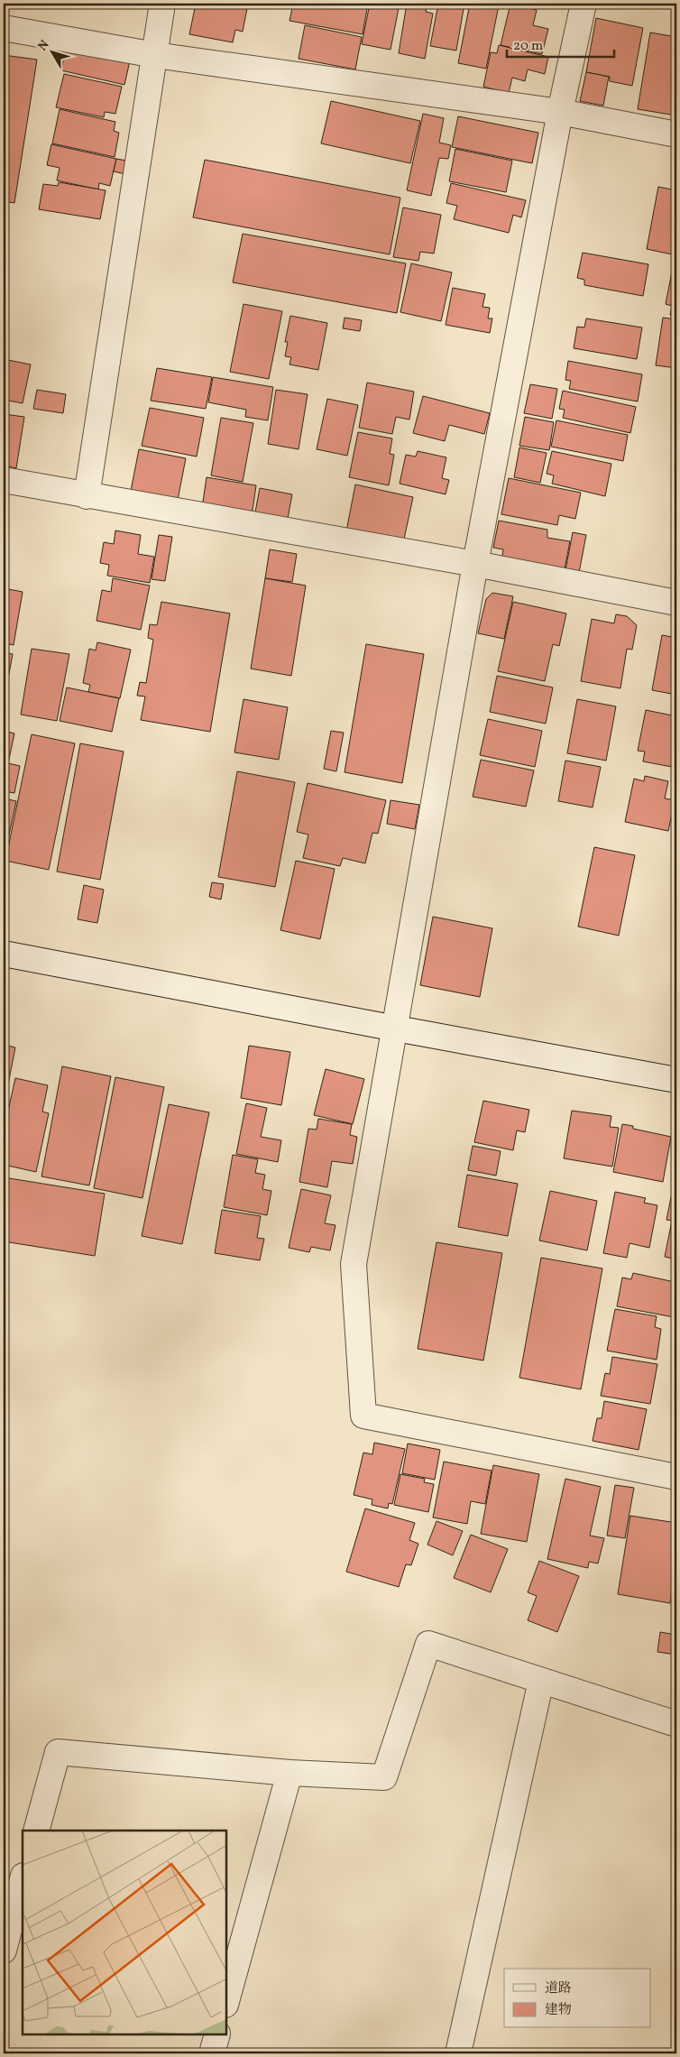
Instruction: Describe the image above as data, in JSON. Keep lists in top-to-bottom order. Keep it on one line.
{"legend":["道路","建物"],"scale_bar":"20 m","north":"top left"}
